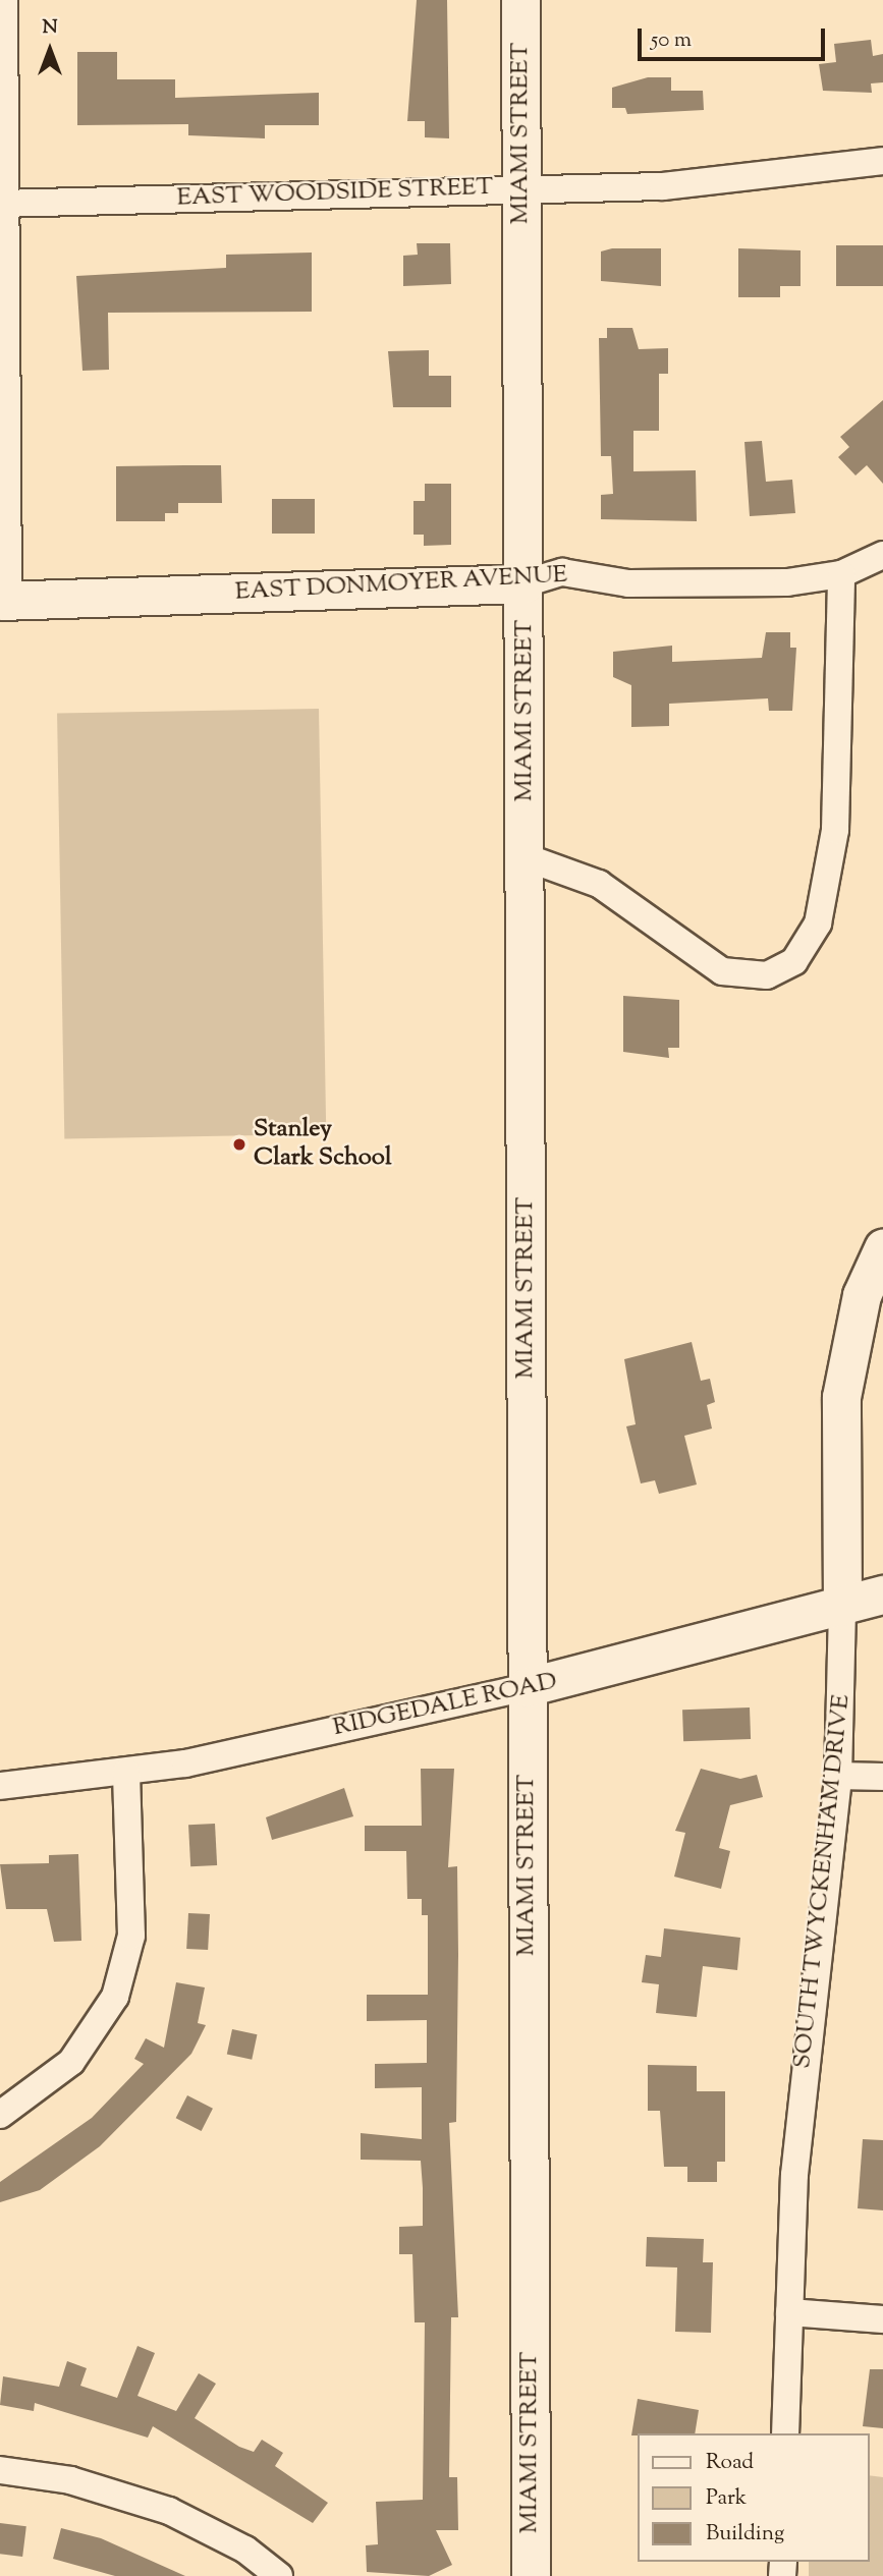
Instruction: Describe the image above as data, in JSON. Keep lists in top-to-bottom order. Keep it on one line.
{"streets":{"street":["MIAMI STREET","EAST WOODSIDE STREET","EAST DONMOYER AVENUE","RIDGEDALE ROAD","SOUTH TWYCKENHAM DRIVE"]},"crossings":[["MIAMI STREET","EAST WOODSIDE STREET"],["MIAMI STREET","EAST DONMOYER AVENUE"],["MIAMI STREET","RIDGEDALE ROAD"],["RIDGEDALE ROAD","SOUTH TWYCKENHAM DRIVE"]],"places":["Stanley Clark School"],"legend":["Road","Park","Building"],"scale_bar":"50 m","north":"top"}
